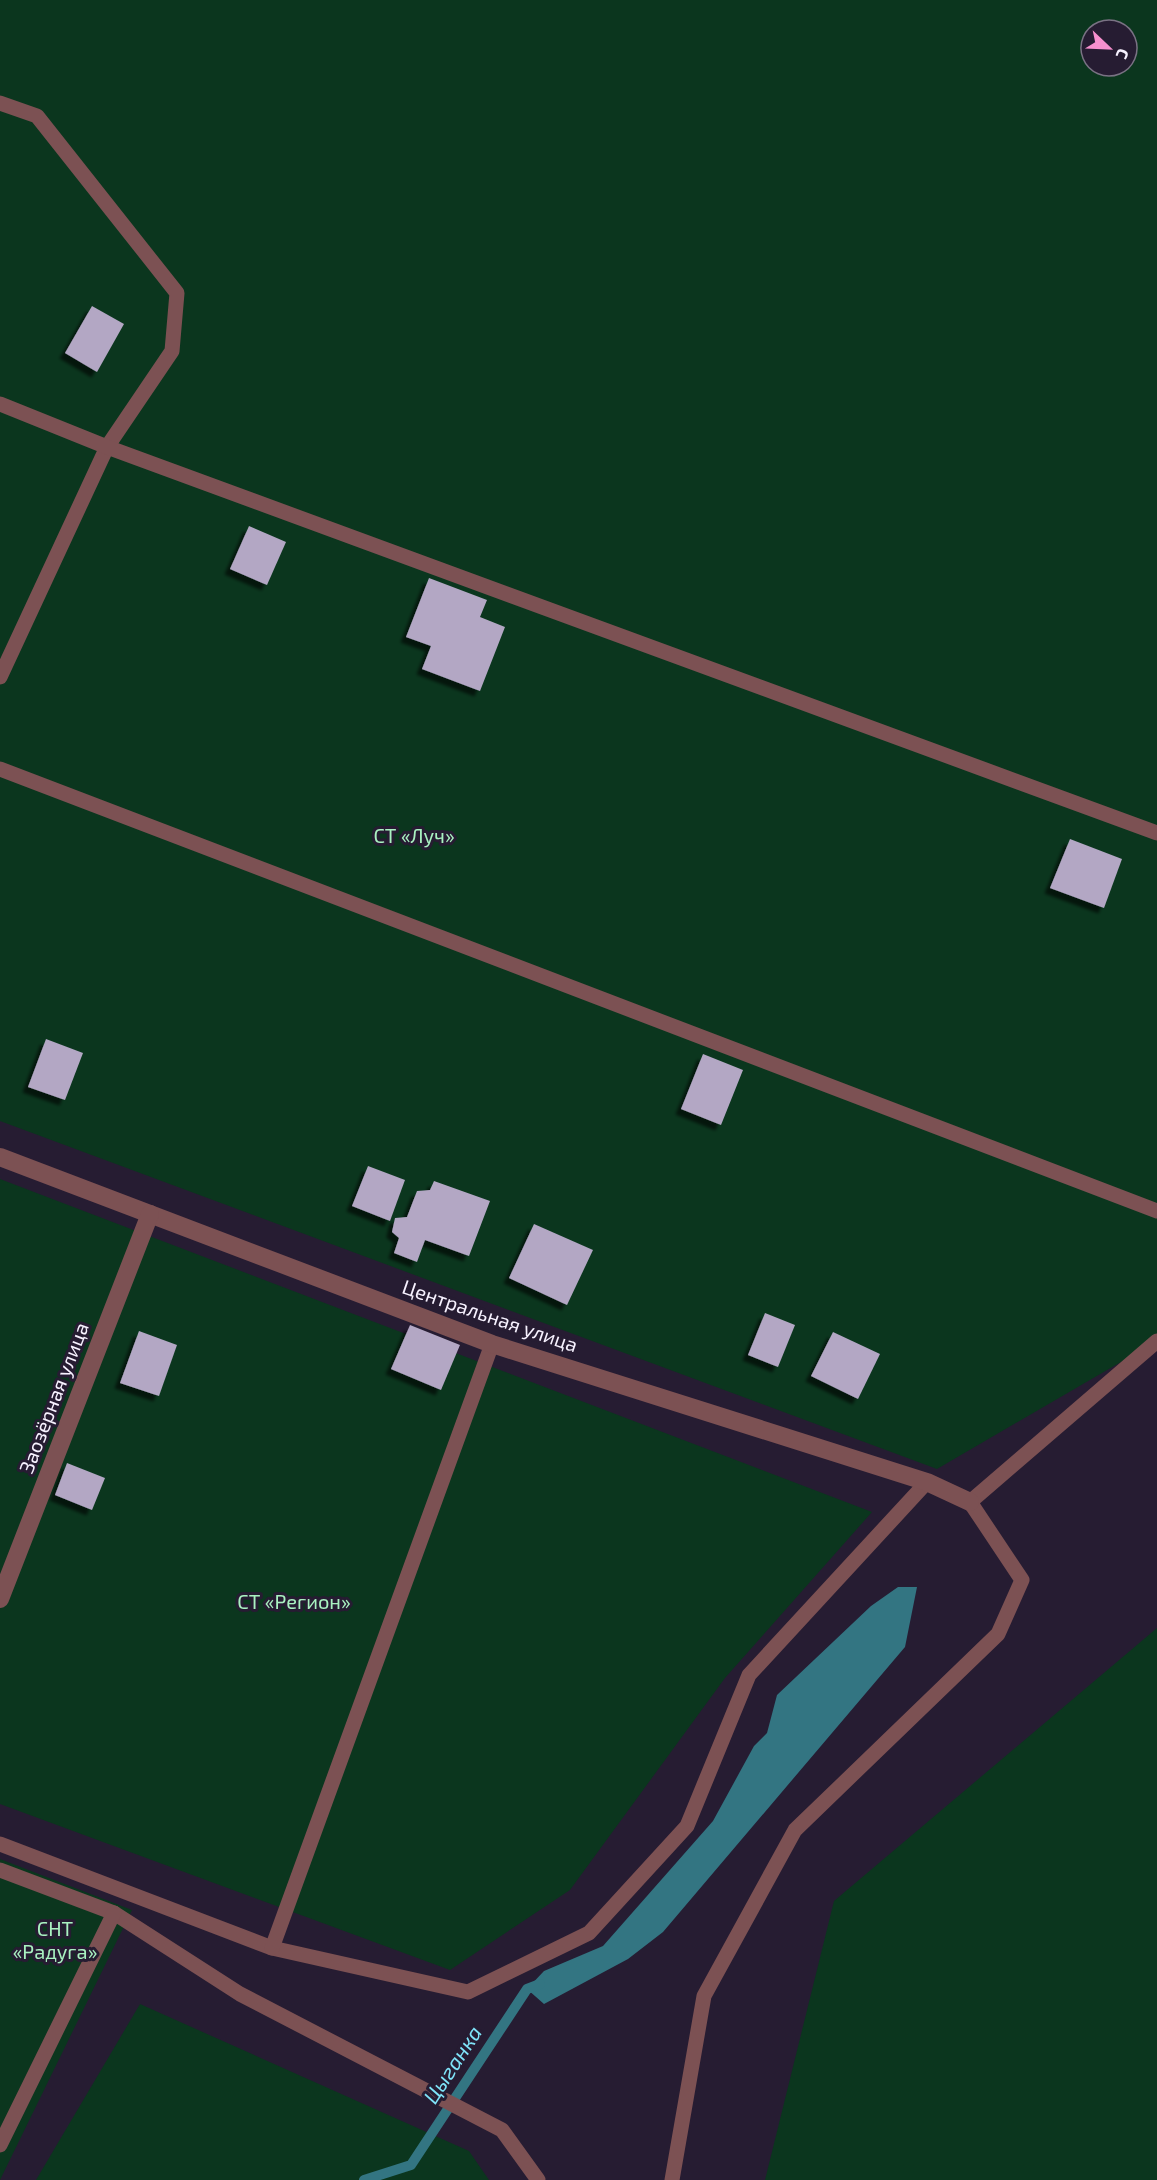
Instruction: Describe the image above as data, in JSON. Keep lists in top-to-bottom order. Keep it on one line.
{"streets":{"street":["Центральная улица","Заозёрная улица"]},"crossings":[["Центральная улица","Заозёрная улица"]],"water":["Цыганка"],"parks":["СТ «Луч»","СТ «Регион»","СНТ «Радуга»"],"north":"bottom right"}
